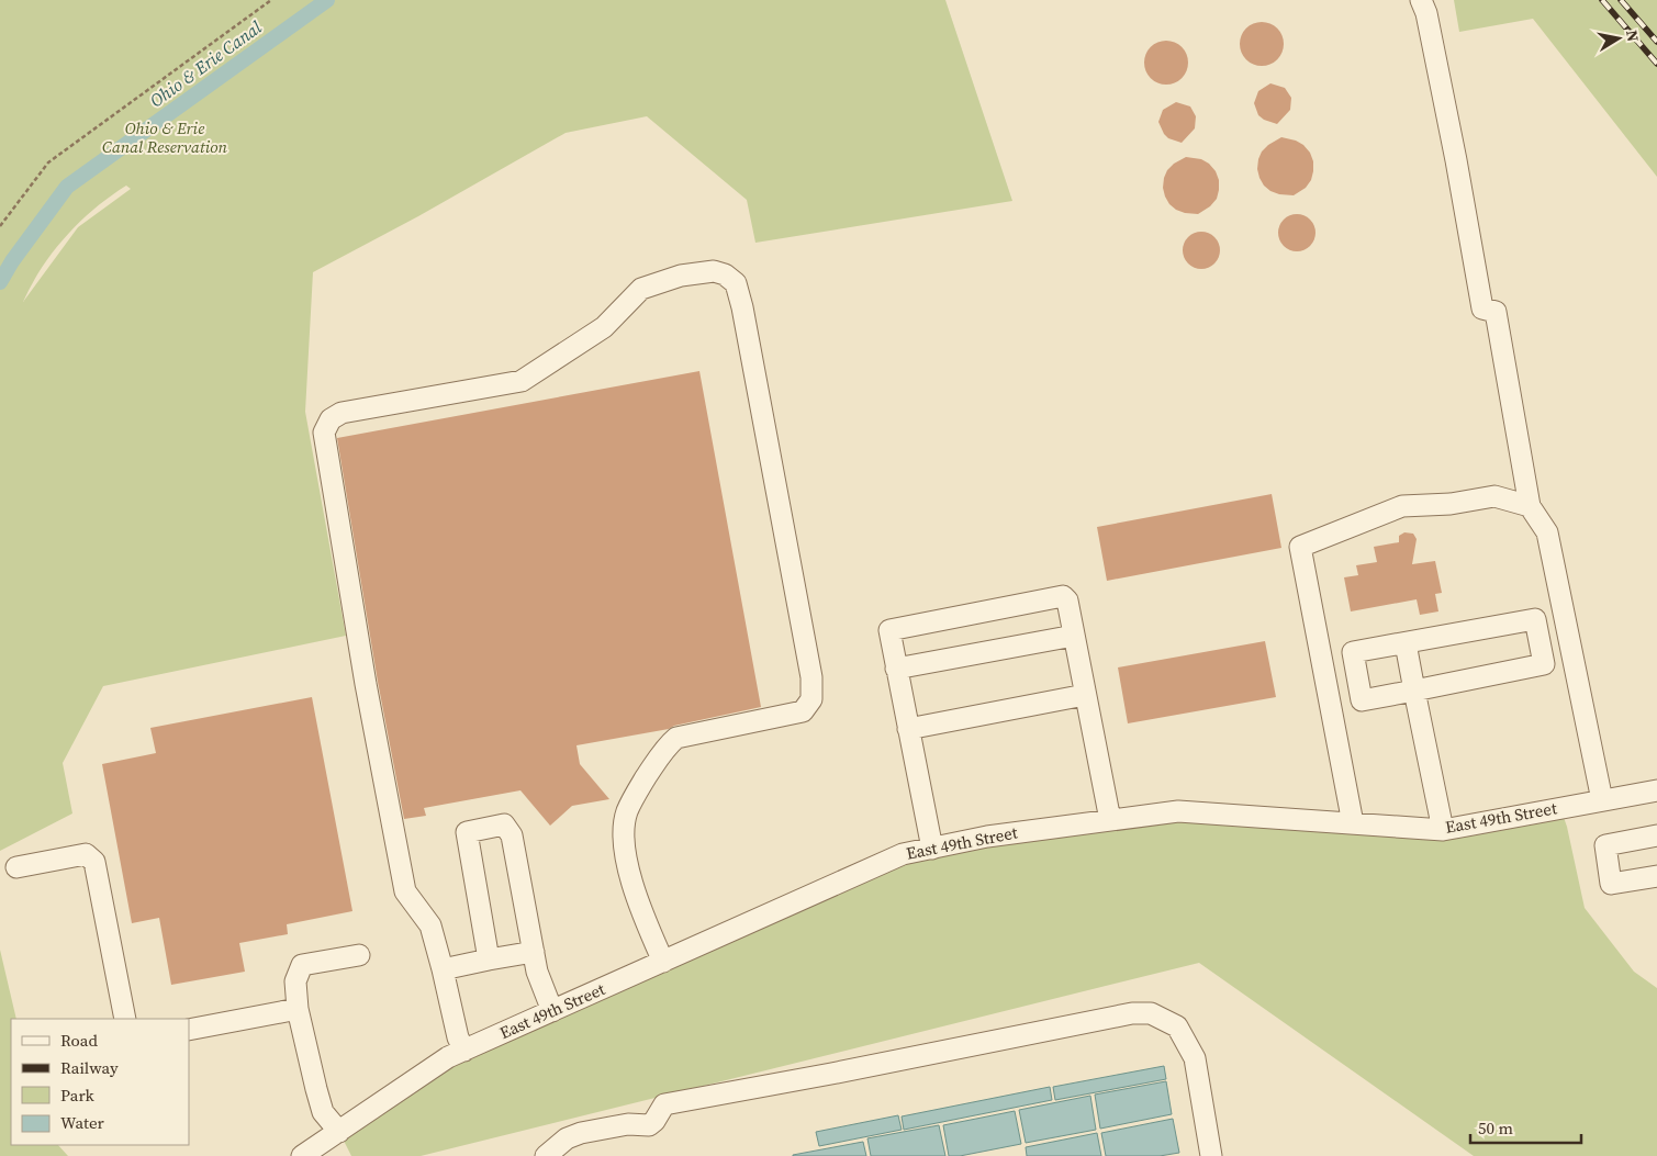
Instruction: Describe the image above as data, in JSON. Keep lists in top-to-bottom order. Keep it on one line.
{"streets":{"street":["East 49th Street"]},"water":["Ohio & Erie Canal"],"parks":["Ohio & Erie Canal Reservation"],"legend":["Road","Railway","Park","Water"],"scale_bar":"50 m","north":"right"}
